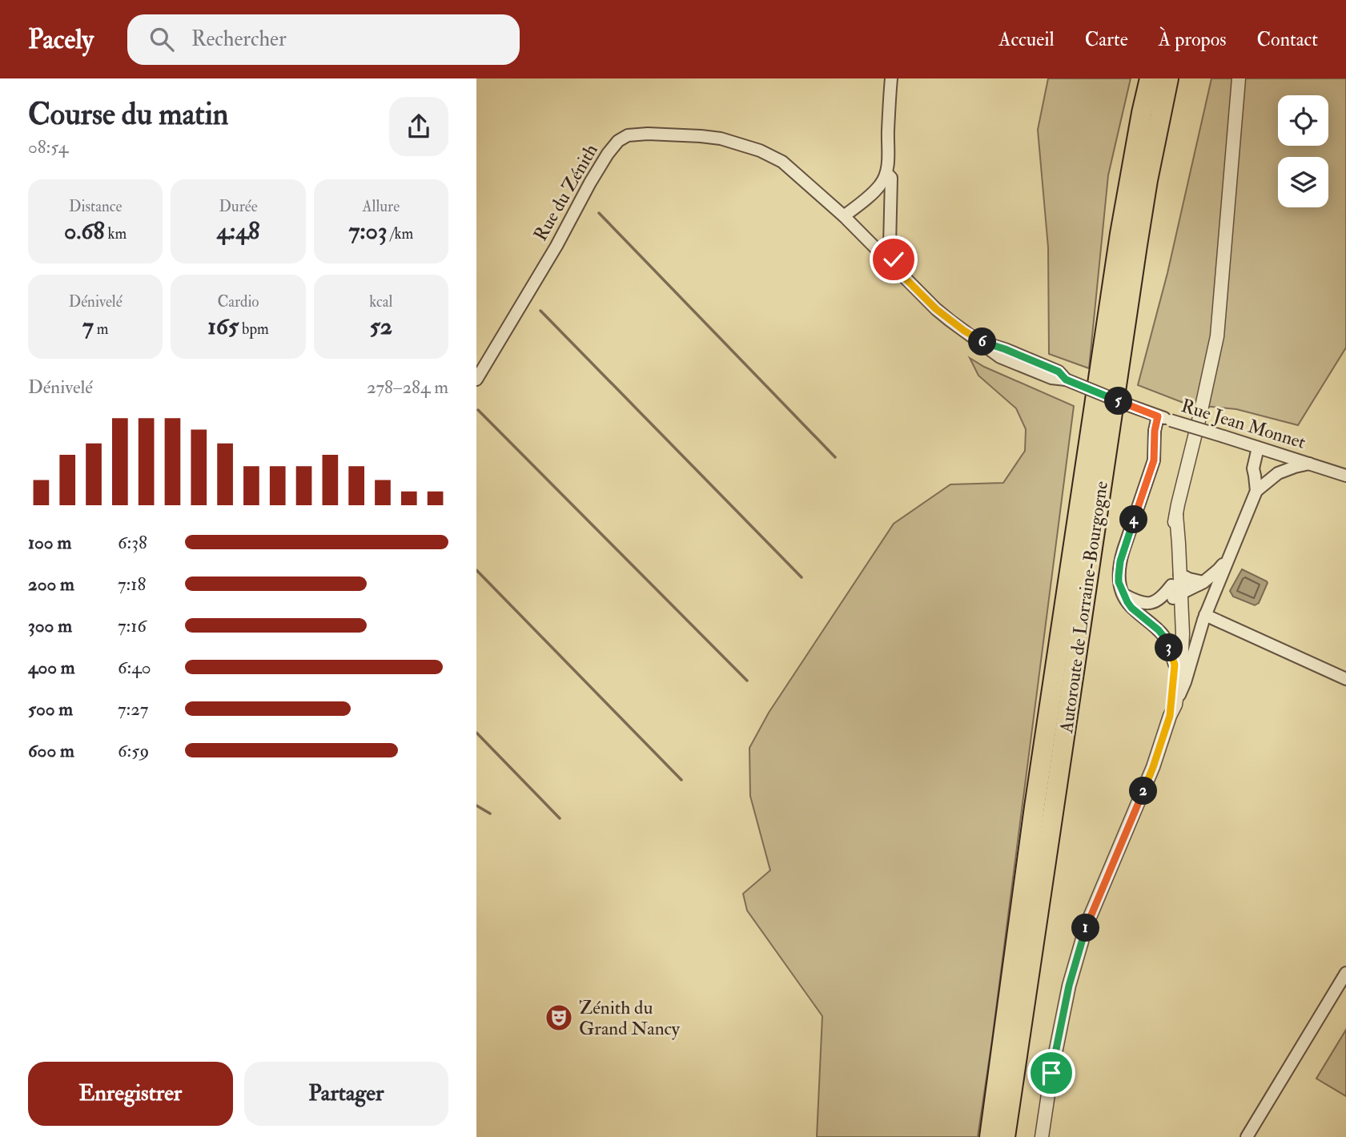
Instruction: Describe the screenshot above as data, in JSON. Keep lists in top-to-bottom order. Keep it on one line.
{"streets":{"highway":["Autoroute de Lorraine-Bourgogne"],"street":["Rue du Zénith","Rue Jean Monnet"]},"crossings":[["Rue du Zénith","Rue Jean Monnet"]],"places":{"theatre":["Zénith du Grand Nancy"]},"page":{"header":"Pacely","search":"Rechercher","nav":["Accueil","Carte","À propos","Contact"],"heading":["Course du matin","08:54"],"stats":[["Distance","0.68 km"],["Durée","4:48"],["Allure","7:03 /km"],["Dénivelé","7 m"],["Cardio","165 bpm"],["kcal","52"]],"pins":["6","5","4","3","2","1"],"chart":["Dénivelé","278–284 m"],"list":[{"name":"100 m","note":"6:38"},{"name":"200 m","note":"7:18"},{"name":"300 m","note":"7:16"},{"name":"400 m","note":"6:40"},{"name":"500 m","note":"7:27"},{"name":"600 m","note":"6:59"}],"buttons":["Enregistrer","Partager"]}}
